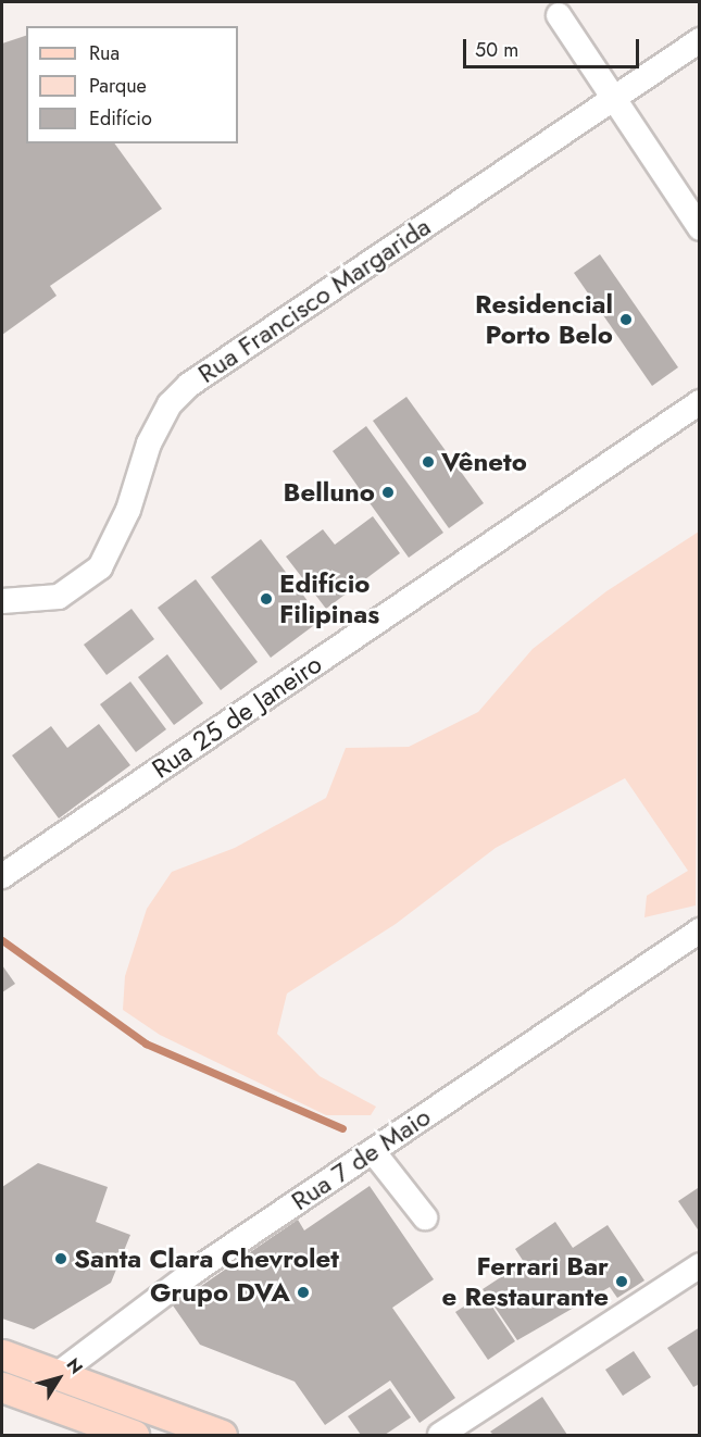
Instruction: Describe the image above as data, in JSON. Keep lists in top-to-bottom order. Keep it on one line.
{"streets":{"street":["Rua Francisco Margarida","Rua 25 de Janeiro","Rua 7 de Maio"]},"places":["Residencial Porto Belo","Vêneto","Belluno","Edifício Filipinas","Santa Clara Chevrolet","Ferrari Bar e Restaurante","Grupo DVA"],"legend":["Rua","Parque","Edifício"],"scale_bar":"50 m","north":"top right"}
